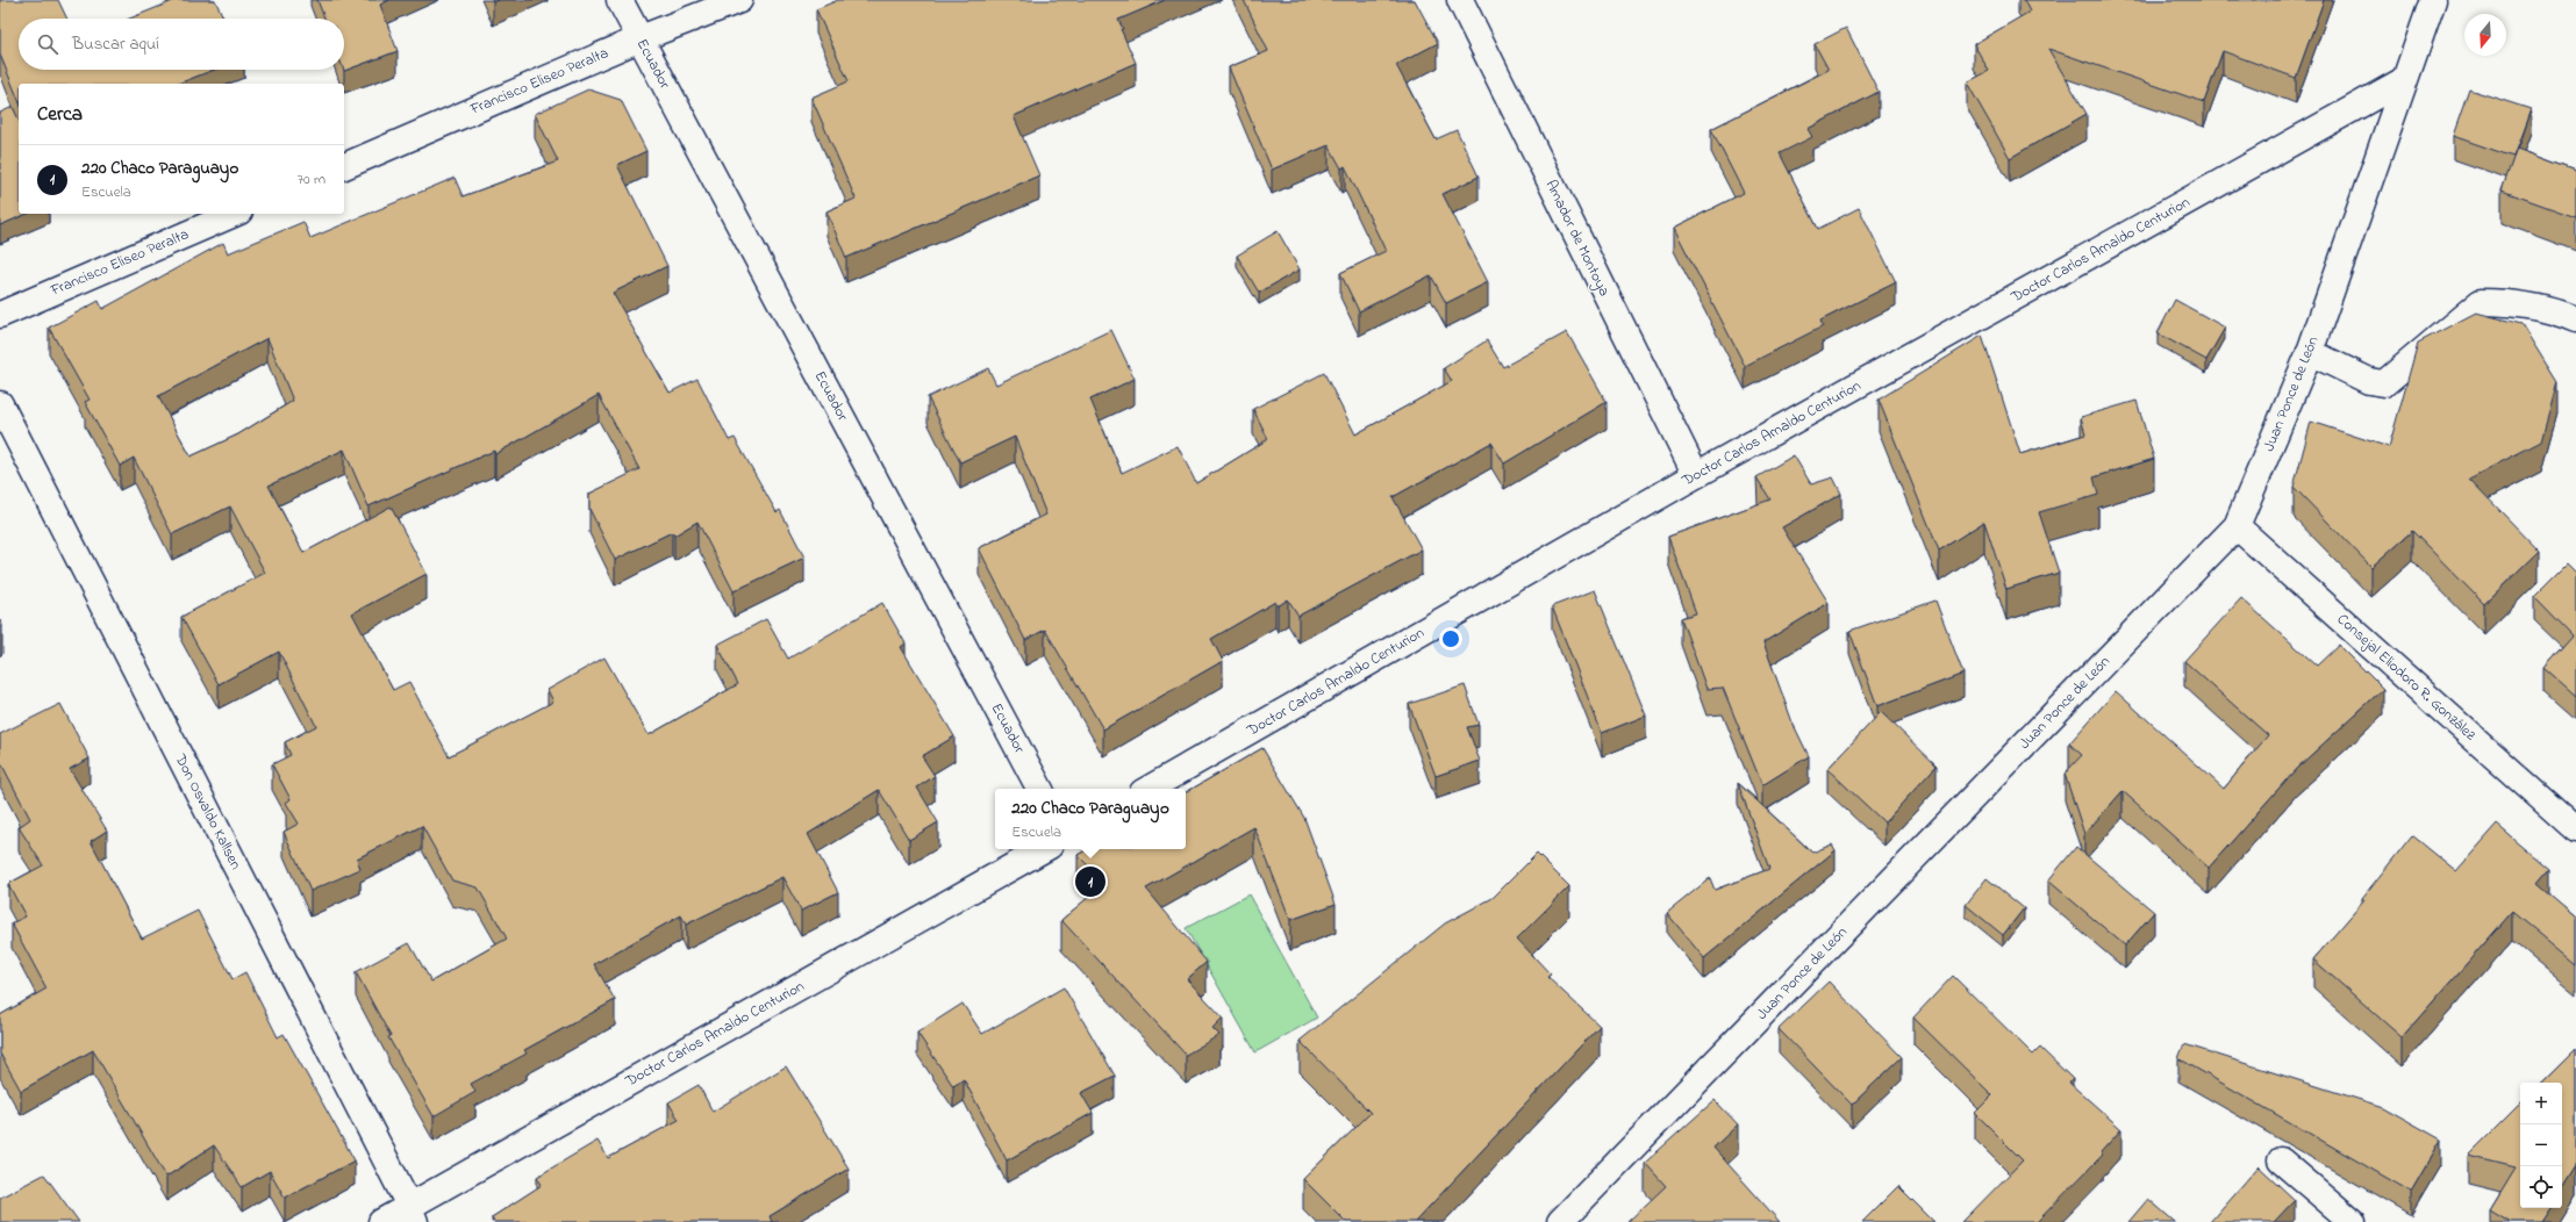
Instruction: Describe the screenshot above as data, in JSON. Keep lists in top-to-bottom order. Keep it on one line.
{"streets":{"street":["Ecuador","Francisco Eliseo Peralta","Amador de Montoya","Doctor Carlos Arnaldo Centurion","Juan Ponce de León","Consejal Eliodoro R. González","Don Osvaldo Kallsen"]},"crossings":[["Ecuador","Francisco Eliseo Peralta"],["Amador de Montoya","Doctor Carlos Arnaldo Centurion"],["Doctor Carlos Arnaldo Centurion","Juan Ponce de León"],["Doctor Carlos Arnaldo Centurion","Don Osvaldo Kallsen"],["Juan Ponce de León","Consejal Eliodoro R. González"]],"north":"bottom","page":{"search":"Buscar aquí","heading":"Cerca","list":[{"mark":"1","name":"220 Chaco Paraguayo","note":"Escuela","value":"70 m"}],"popup":["220 Chaco Paraguayo","Escuela"],"pins":"1","map_buttons":["+","−"]}}
